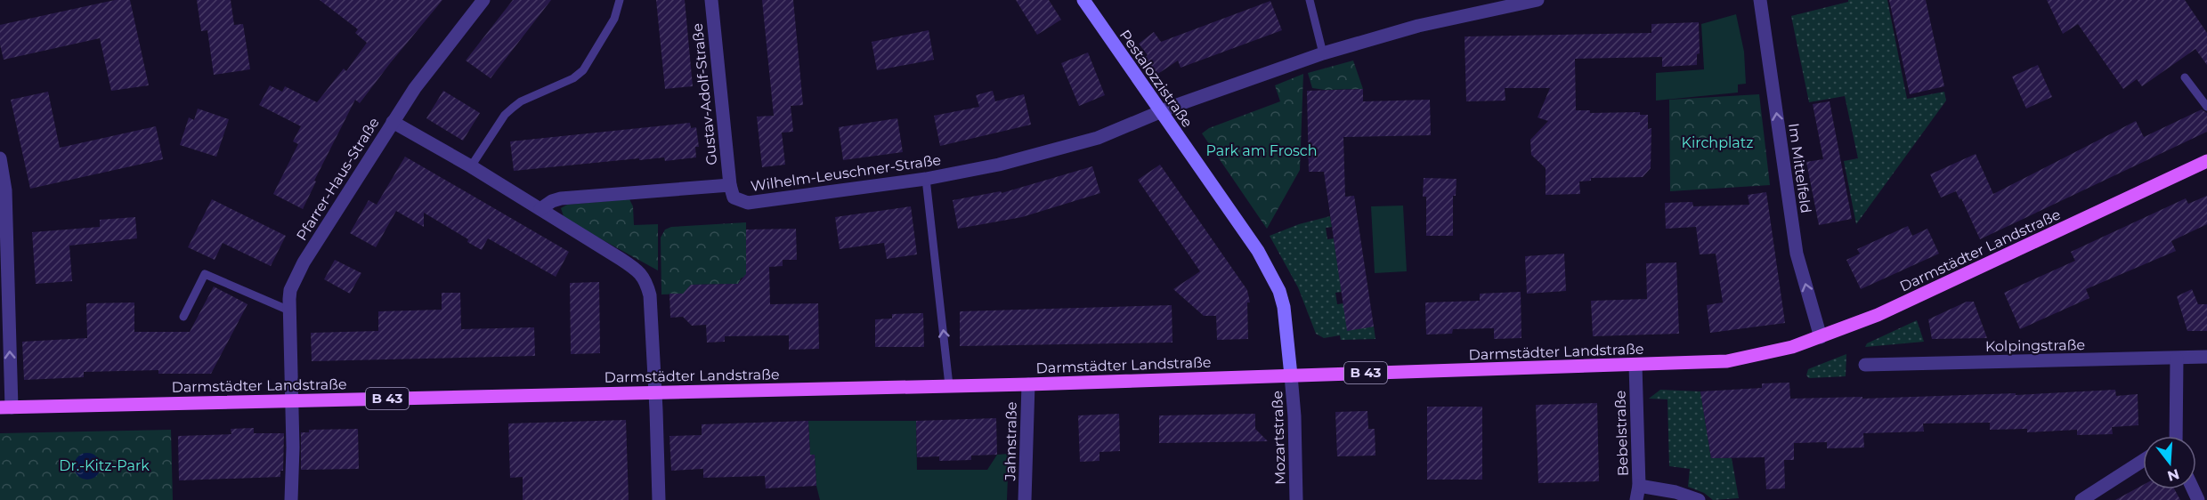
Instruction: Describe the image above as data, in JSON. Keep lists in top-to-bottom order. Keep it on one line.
{"streets":{"main road":["Pestalozzistraße","Darmstädter Landstraße","B 43"],"street":["Gustav-Adolf-Straße","Im Mittelfeld","Wilhelm-Leuschner-Straße","Pfarrer-Haus-Straße","Kolpingstraße","Bebelstraße","Mozartstraße","Jahnstraße"]},"crossings":[["Pestalozzistraße","Wilhelm-Leuschner-Straße"],["Pestalozzistraße","Darmstädter Landstraße"],["Pestalozzistraße","Mozartstraße"],["Gustav-Adolf-Straße","Wilhelm-Leuschner-Straße"],["Im Mittelfeld","Darmstädter Landstraße"],["Pfarrer-Haus-Straße","Darmstädter Landstraße"],["Darmstädter Landstraße","Bebelstraße"],["Darmstädter Landstraße","Mozartstraße"],["Darmstädter Landstraße","Jahnstraße"]],"one_way":["Im Mittelfeld"],"parks":["Kirchplatz","Park am Frosch","Dr.-Kitz-Park"],"north":"bottom"}
